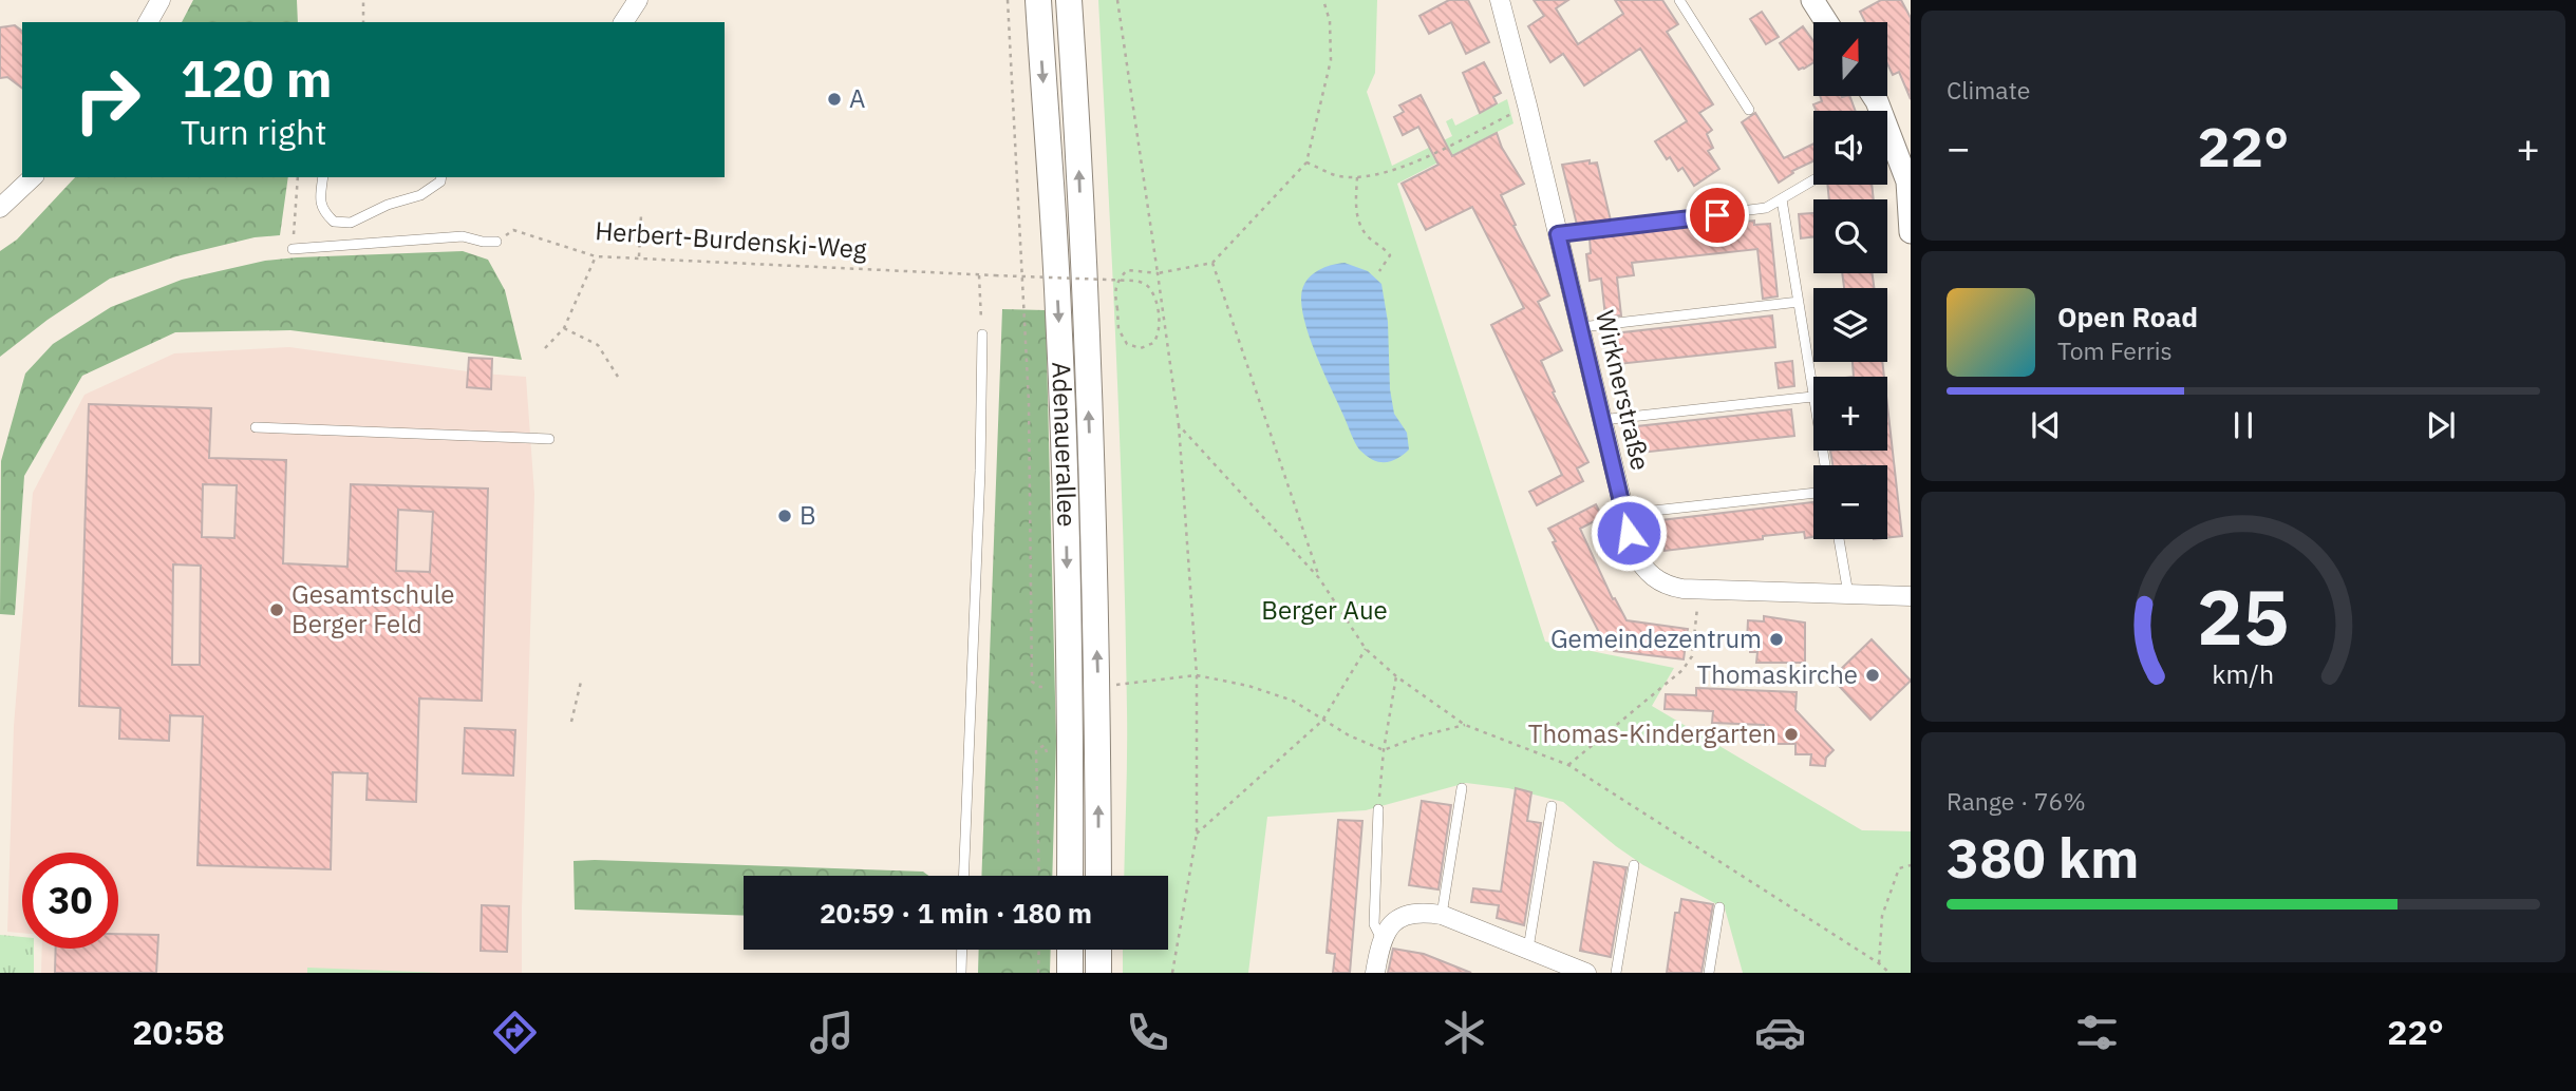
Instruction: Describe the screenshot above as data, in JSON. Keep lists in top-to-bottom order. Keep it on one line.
{"streets":{"main road":["Adenauerallee"],"street":["Wirknerstraße"],"path":["Herbert-Burdenski-Weg"]},"parks":["Berger Aue"],"places":["A","B","Gesamtschule Berger Feld","Gemeindezentrum","Thomaskirche","Thomas-Kindergarten"],"north":"top","page":{"tile":["Climate",["Range · 76%","380 km"]],"map_buttons":["+","−"],"turn":["120 m","Turn right"],"heat":["−","22°","+"],"song":["Open Road","Tom Ferris"],"limit":"30","trip":"20:59 · 1 min · 180 m","tabs":["20:58","22°"],"gauge":["25","km/h"]}}
